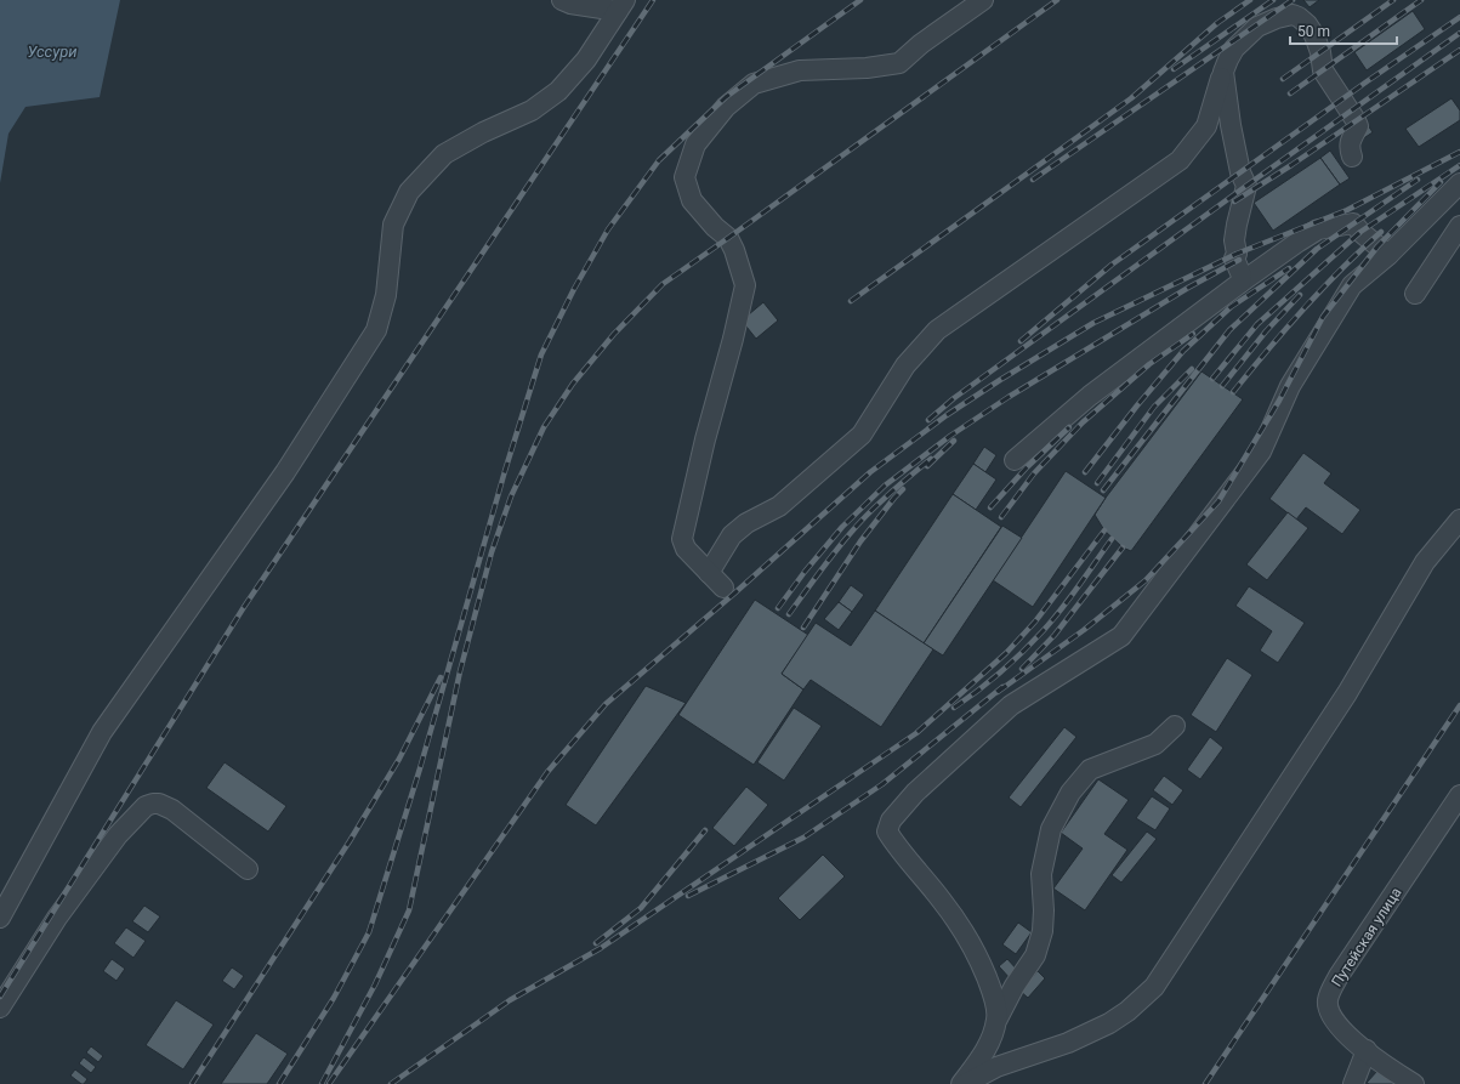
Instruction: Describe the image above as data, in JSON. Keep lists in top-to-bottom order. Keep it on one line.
{"streets":{"street":["Путейская улица"]},"water":["Уссури"],"scale_bar":"50 m"}
